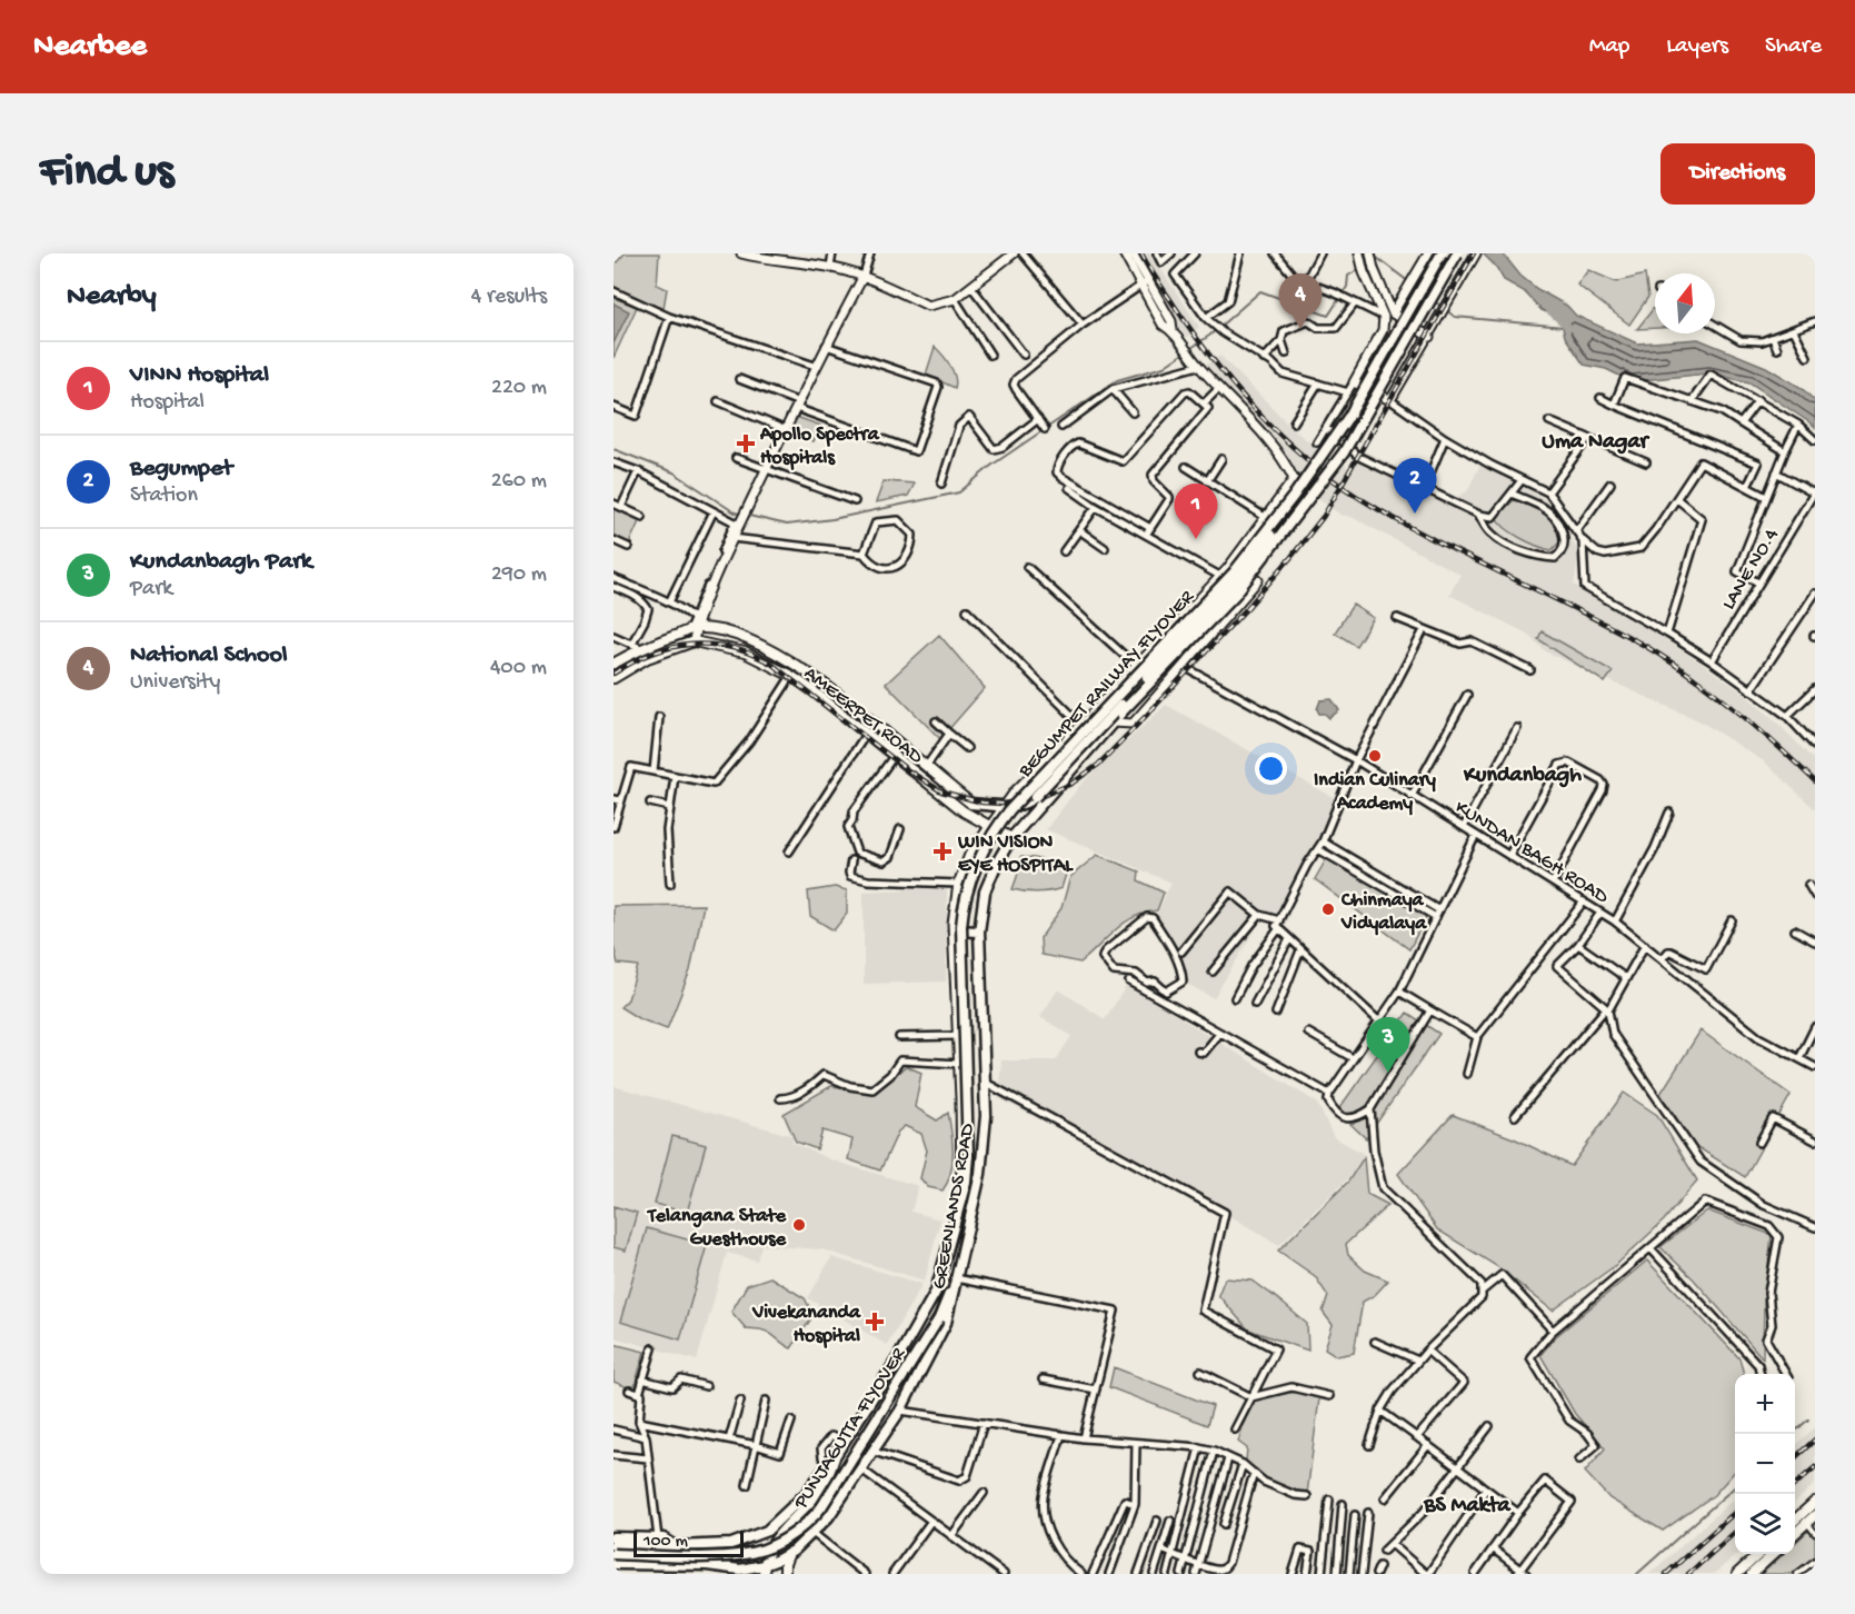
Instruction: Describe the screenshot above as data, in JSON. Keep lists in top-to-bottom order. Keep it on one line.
{"streets":{"main road":["BEGUMPET RAILWAY FLYOVER","AMEERPET ROAD","GREENLANDS ROAD","PUNJAGUTTA FLYOVER"],"street":["LANE NO.4","KUNDAN BAGH ROAD"]},"crossings":[["BEGUMPET RAILWAY FLYOVER","GREENLANDS ROAD"],["AMEERPET ROAD","GREENLANDS ROAD"],["GREENLANDS ROAD","PUNJAGUTTA FLYOVER"]],"districts":["Uma Nagar","Kundanbagh","BS Makta"],"places":{"health":["Apollo Spectra Hospitals","WIN VISION EYE HOSPITAL","Vivekananda Hospital"],"other":["Indian Culinary Academy","Chinmaya Vidyalaya","Telangana State Guesthouse"]},"scale_bar":"100 m","north":"top","page":{"header":"Nearbee","nav":["Map","Layers","Share"],"buttons":"Directions","title":"Find us","heading":["Nearby","4 results"],"pins":["4","2","1","3"],"list":[{"mark":"1","name":"VINN Hospital","note":"Hospital","value":"220 m"},{"mark":"2","name":"Begumpet","note":"Station","value":"260 m"},{"mark":"3","name":"Kundanbagh Park","note":"Park","value":"290 m"},{"mark":"4","name":"National School","note":"University","value":"400 m"}],"map_buttons":["+","−"],"scale":"100 m"}}
